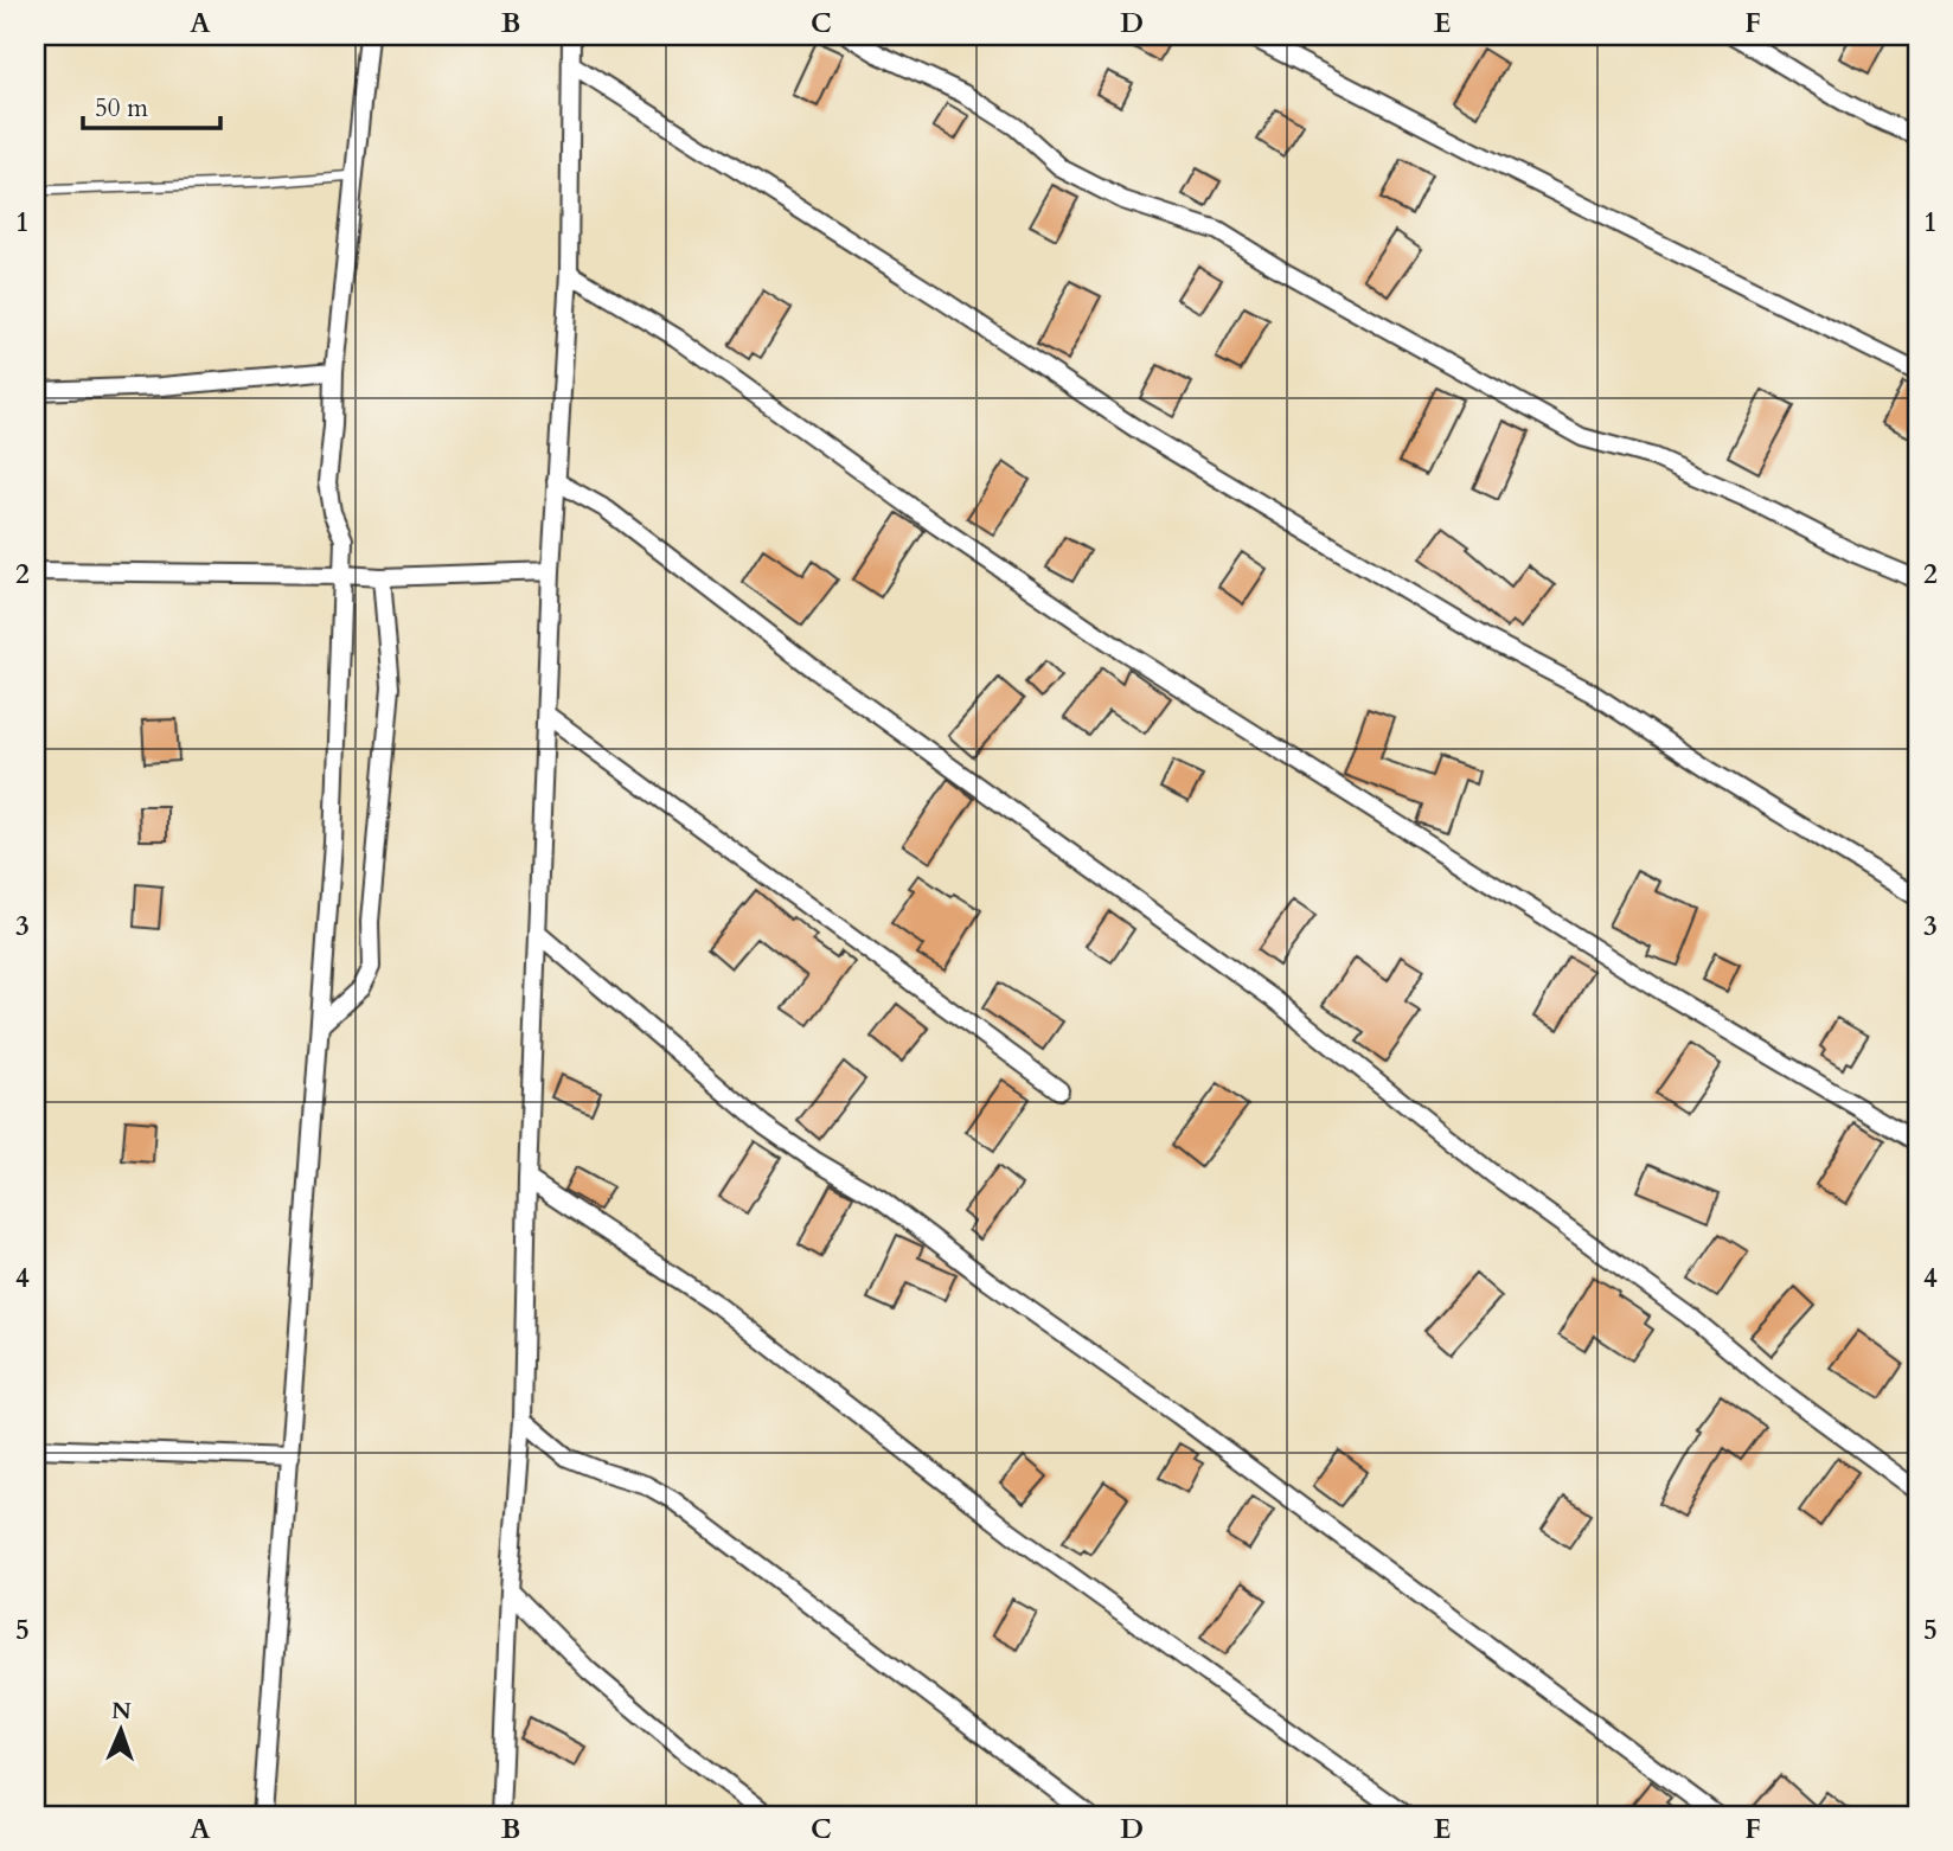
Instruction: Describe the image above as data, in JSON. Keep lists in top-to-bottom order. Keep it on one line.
{"scale_bar":"50 m","north":"top","grid":{"columns":["A","B","C","D","E","F"],"rows":["1","2","3","4","5"]}}
